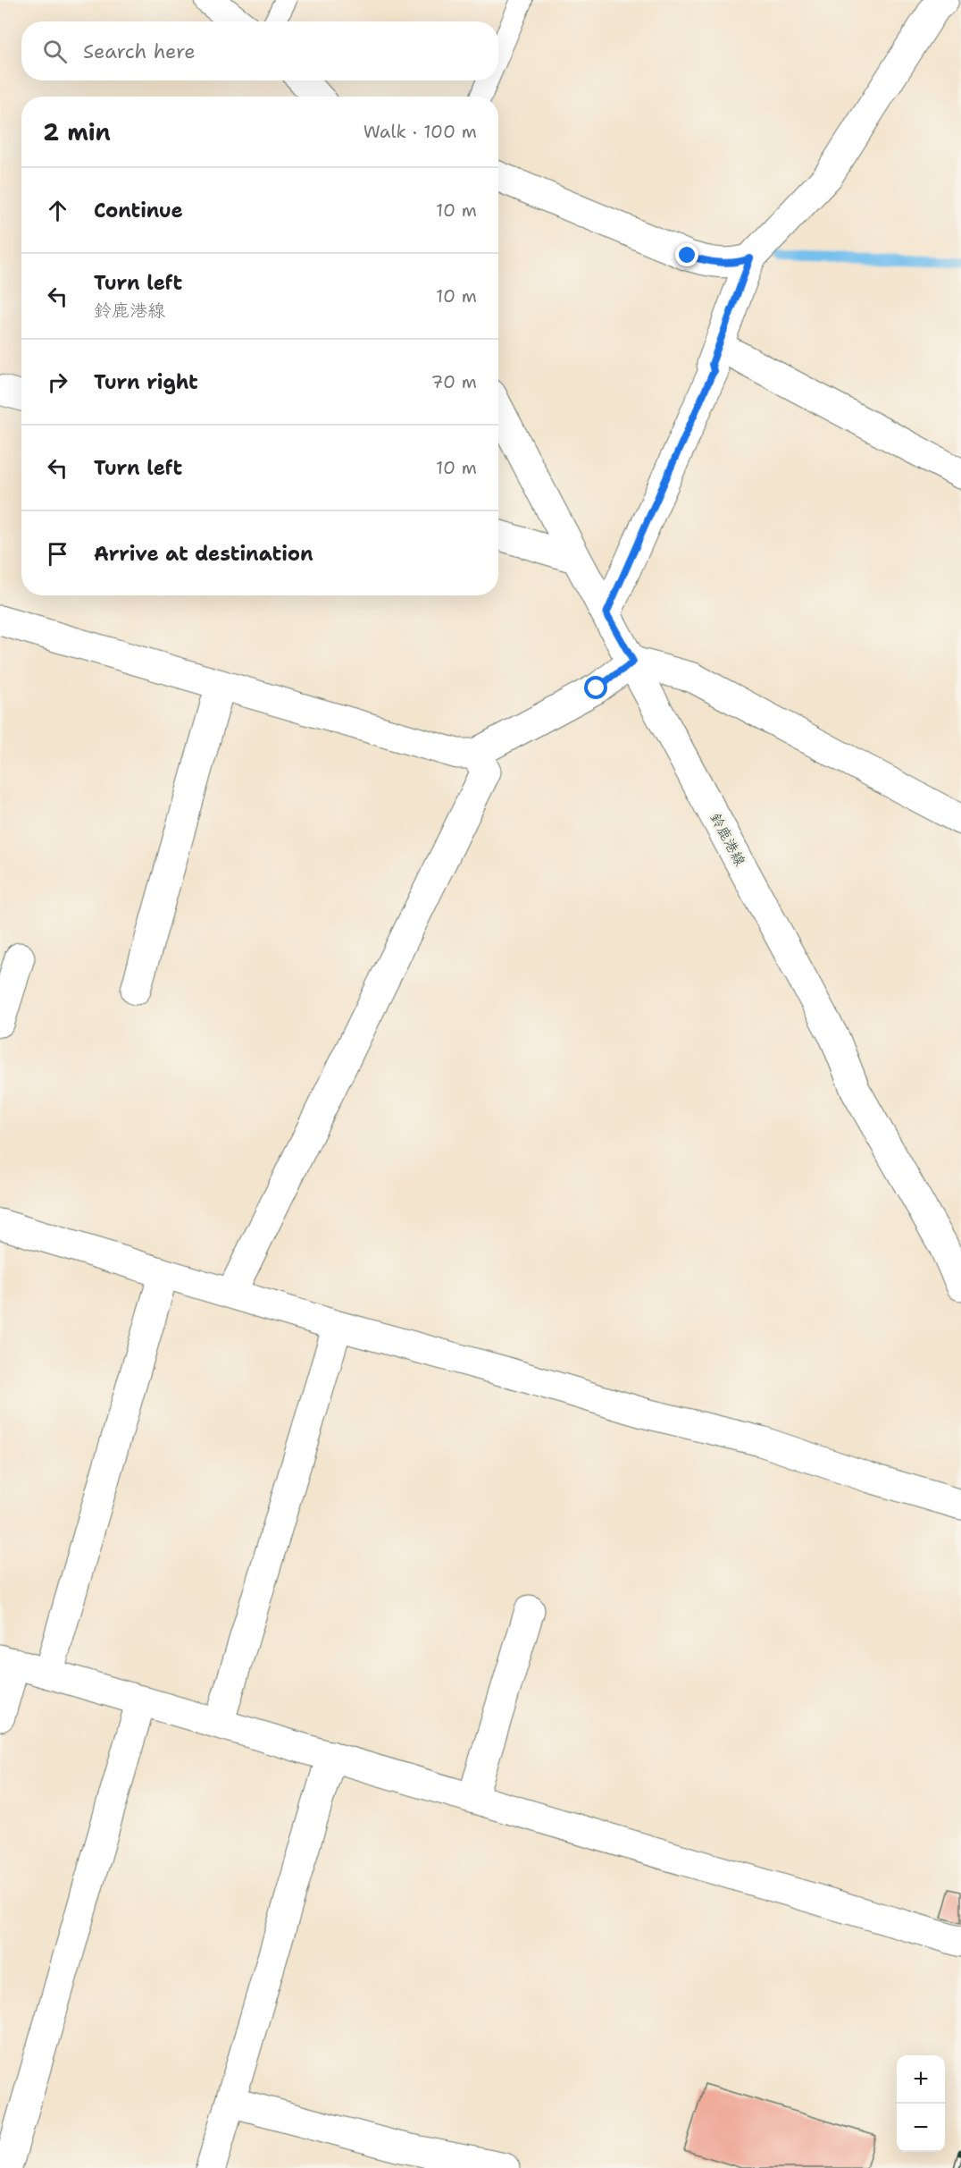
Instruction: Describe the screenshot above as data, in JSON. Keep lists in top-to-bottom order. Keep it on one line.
{"streets":{"street":["鈴鹿港線"]},"page":{"search":"Search here","heading":["2 min","Walk · 100 m"],"list":[["Continue","10 m"],["Turn left","鈴鹿港線","10 m"],["Turn right","70 m"],["Turn left","10 m"],"Arrive at destination"],"map_buttons":["+","−"]}}
